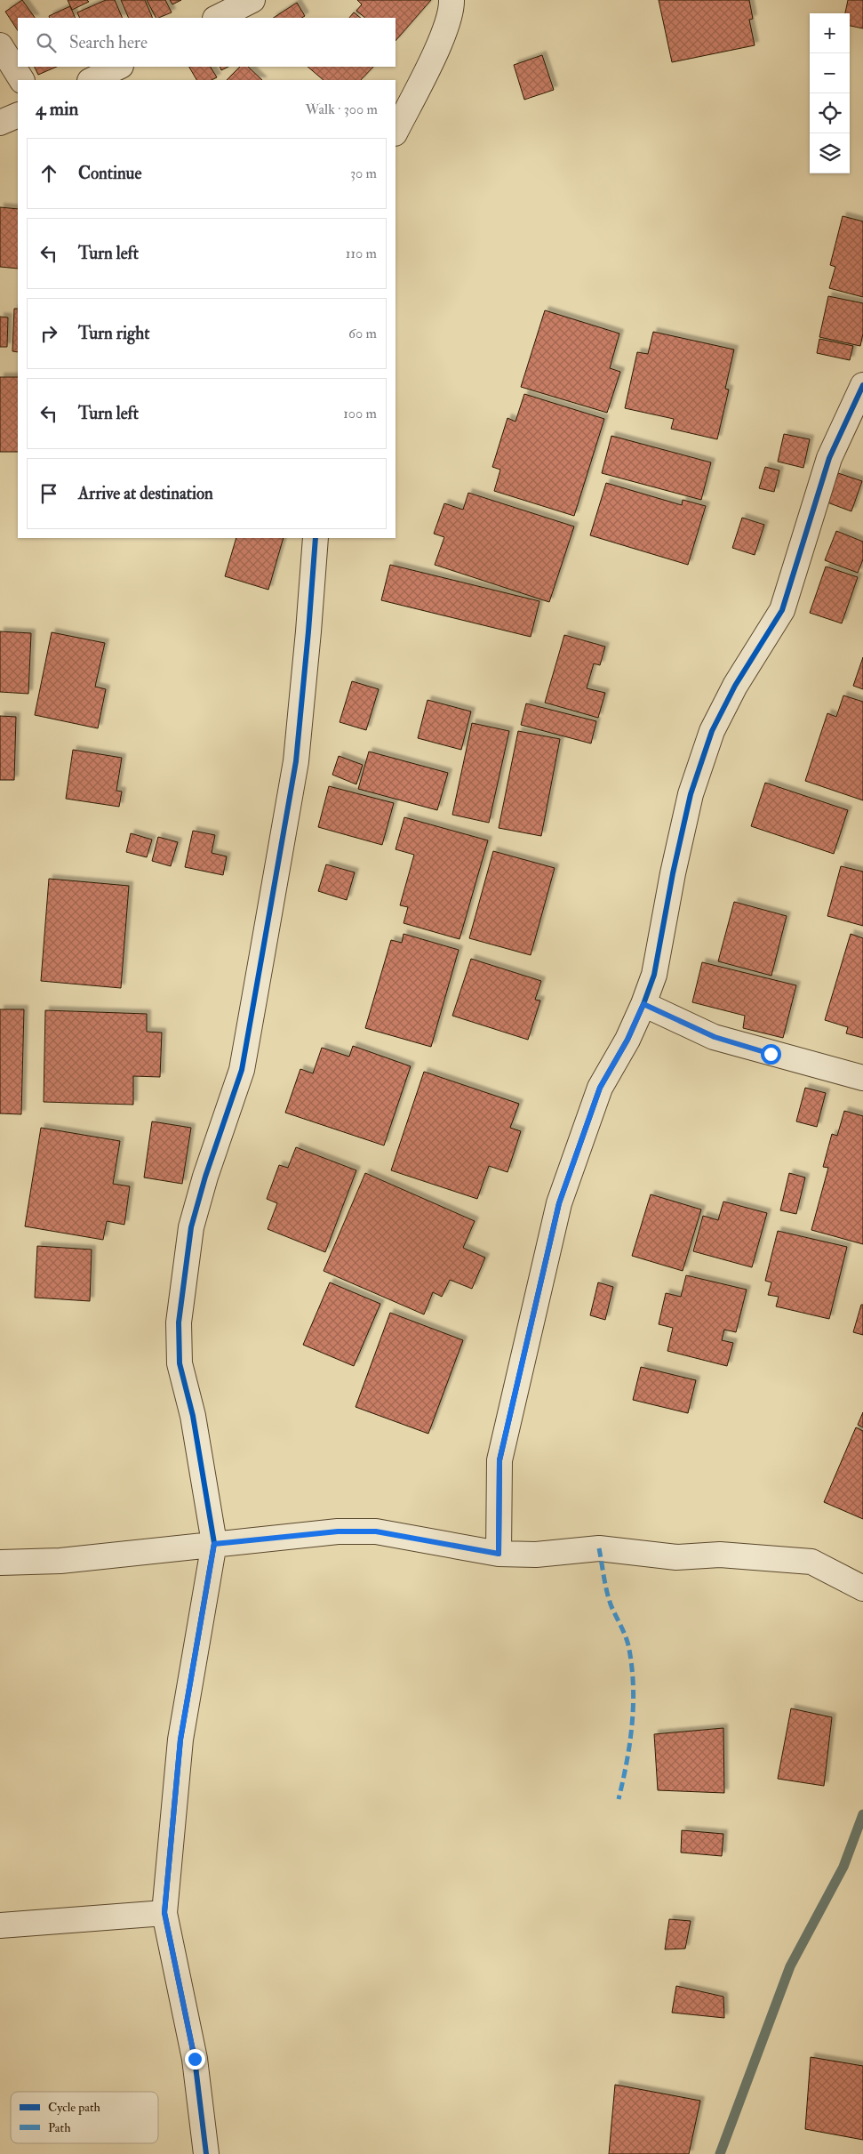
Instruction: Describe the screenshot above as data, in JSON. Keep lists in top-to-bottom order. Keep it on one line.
{"legend":["Cycle path","Path"],"page":{"map_buttons":["+","−"],"search":"Search here","heading":["4 min","Walk · 300 m"],"list":[["Continue","30 m"],["Turn left","110 m"],["Turn right","60 m"],["Turn left","100 m"],"Arrive at destination"]}}
